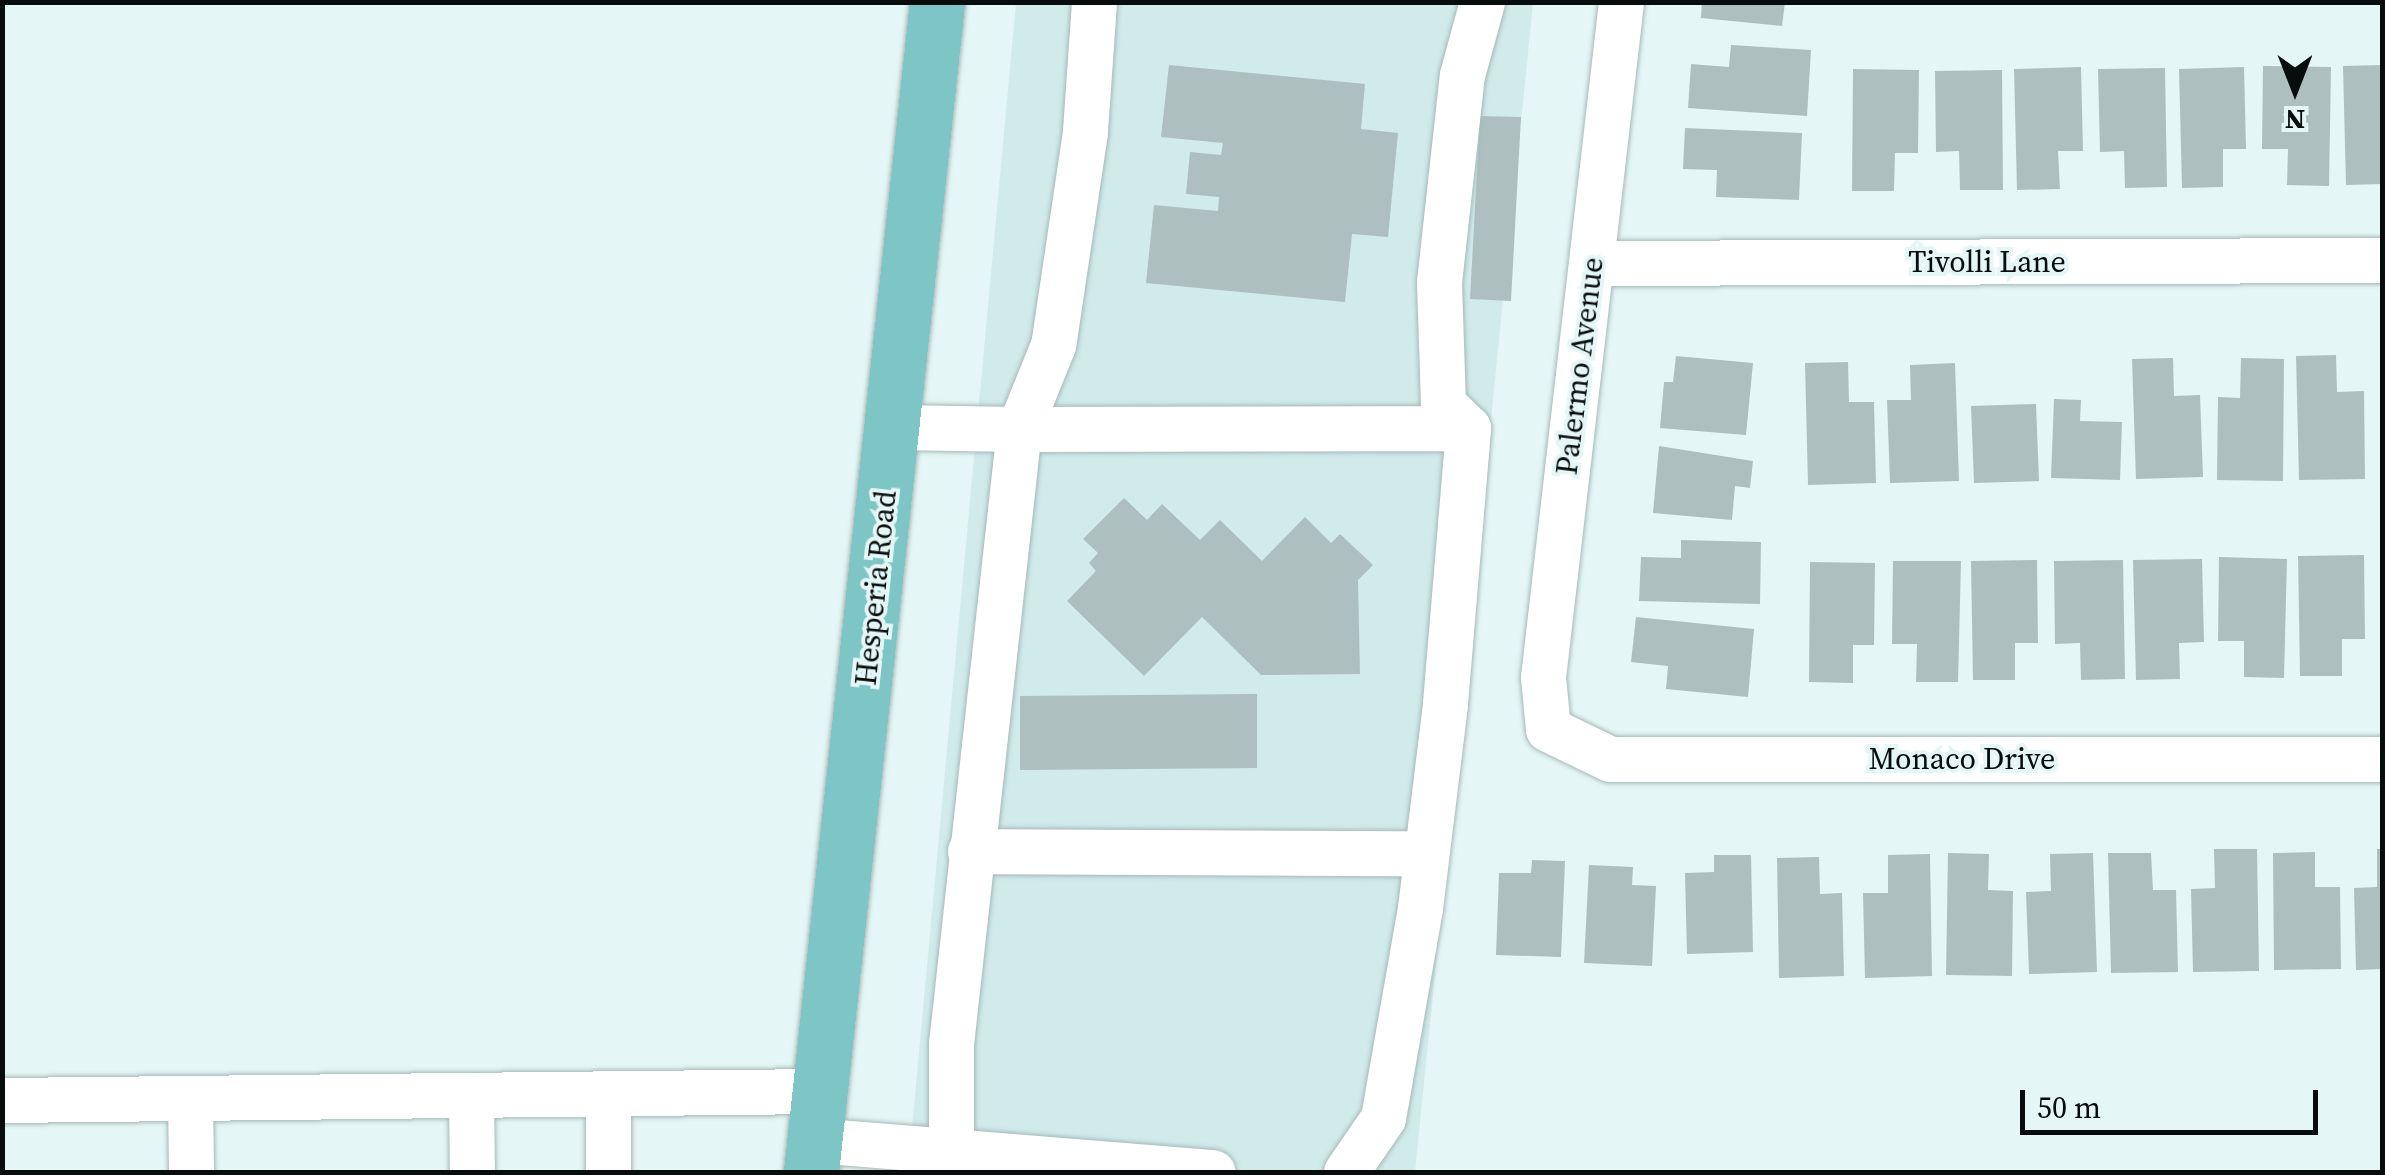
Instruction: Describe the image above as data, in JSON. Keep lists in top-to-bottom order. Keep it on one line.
{"streets":{"main road":["Hesperia Road"],"street":["Tivolli Lane","Palermo Avenue","Monaco Drive"]},"crossings":[["Tivolli Lane","Palermo Avenue"],["Palermo Avenue","Monaco Drive"]],"scale_bar":"50 m","north":"bottom"}
